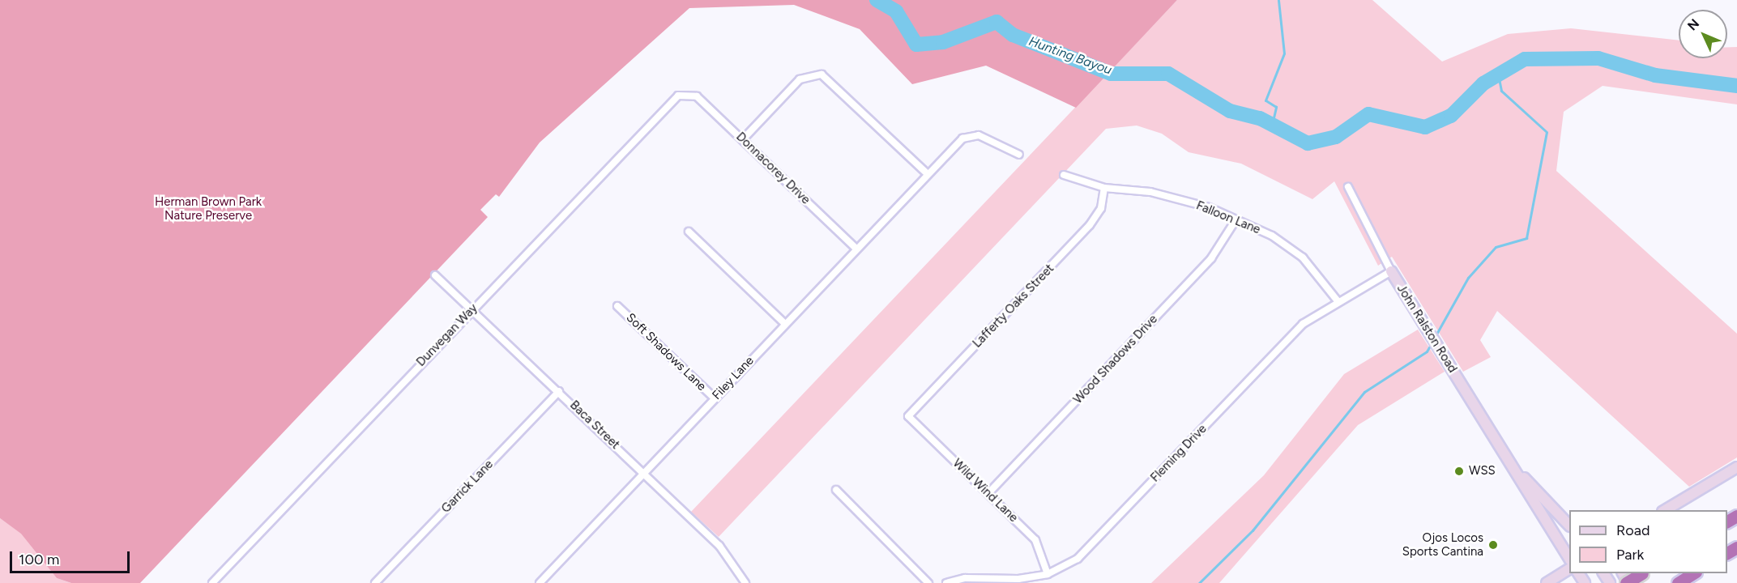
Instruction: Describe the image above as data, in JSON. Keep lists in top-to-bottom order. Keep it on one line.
{"streets":{"street":["Donnacorey Drive","Falloon Lane","Lafferty Oaks Street","John Ralston Road","Dunvegan Way","Soft Shadows Lane","Wood Shadows Drive","Filey Lane","Baca Street","Fleming Drive","Garrick Lane","Wild Wind Lane"]},"crossings":[["Donnacorey Drive","Dunvegan Way"],["Donnacorey Drive","Filey Lane"],["Falloon Lane","Lafferty Oaks Street"],["Falloon Lane","Wood Shadows Drive"],["Falloon Lane","Fleming Drive"],["Lafferty Oaks Street","Wild Wind Lane"],["John Ralston Road","Fleming Drive"],["Dunvegan Way","Baca Street"],["Soft Shadows Lane","Filey Lane"],["Wood Shadows Drive","Wild Wind Lane"],["Filey Lane","Baca Street"],["Baca Street","Garrick Lane"],["Fleming Drive","Wild Wind Lane"]],"water":["Hunting Bayou"],"parks":["Herman Brown Park Nature Preserve"],"places":["WSS","Ojos Locos Sports Cantina"],"legend":["Road","Park"],"scale_bar":"100 m","north":"top left"}
